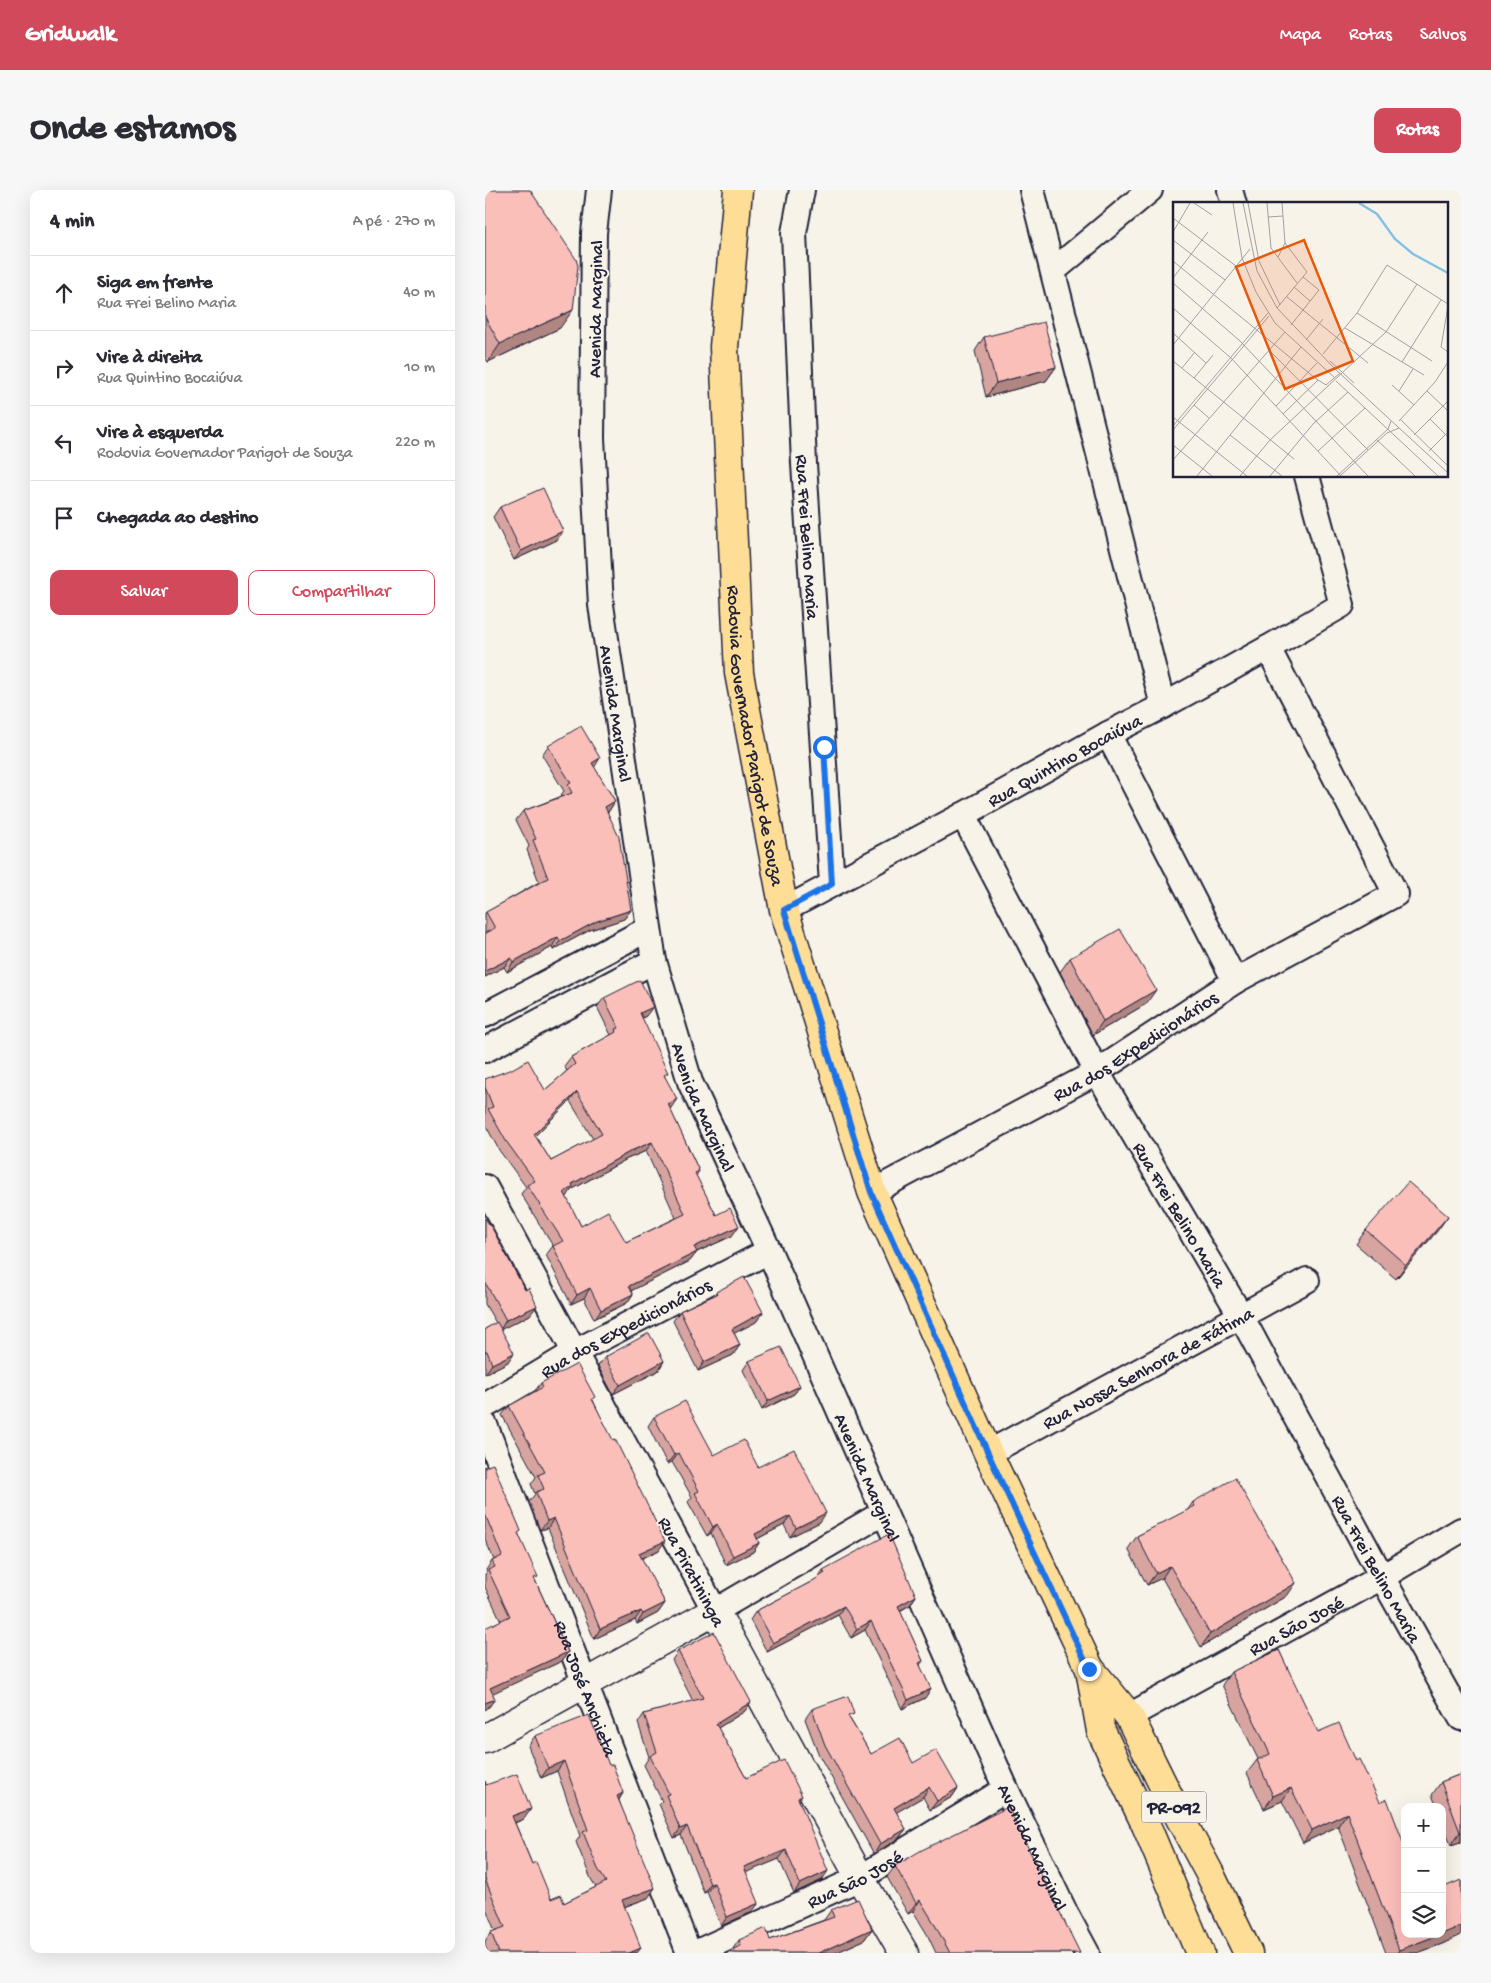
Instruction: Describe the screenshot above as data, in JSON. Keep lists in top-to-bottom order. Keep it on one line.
{"streets":{"main road":["Rodovia Governador Parigot de Souza","PR-092"],"street":["Avenida Marginal","Rua Frei Belino Maria","Rua Quintino Bocaiúva","Rua dos Expedicionários","Rua Nossa Senhora de Fátima","Rua Piratininga","Rua São José","Rua José Anchieta"]},"crossings":[["Avenida Marginal","Rua dos Expedicionários"],["Avenida Marginal","Rua São José"],["Rua Frei Belino Maria","Rua Quintino Bocaiúva"],["Rua Frei Belino Maria","Rua dos Expedicionários"],["Rua Frei Belino Maria","Rua Nossa Senhora de Fátima"],["Rua Frei Belino Maria","Rua São José"],["Rodovia Governador Parigot de Souza","Rua Quintino Bocaiúva"],["Rodovia Governador Parigot de Souza","Rua dos Expedicionários"],["Rodovia Governador Parigot de Souza","Rua Nossa Senhora de Fátima"],["Rodovia Governador Parigot de Souza","Rua São José"],["Rua Quintino Bocaiúva","Rua dos Expedicionários"],["Rua dos Expedicionários","Rua Piratininga"],["Rua Piratininga","Rua São José"]],"page":{"header":"Gridwalk","nav":["Mapa","Rotas","Salvos"],"buttons":["Rotas",["Salvar","Compartilhar"]],"title":"Onde estamos","heading":["4 min","A pé · 270 m"],"list":[["Siga em frente","Rua Frei Belino Maria","40 m"],["Vire à direita","Rua Quintino Bocaiúva","10 m"],["Vire à esquerda","Rodovia Governador Parigot de Souza","220 m"],"Chegada ao destino"],"map_buttons":["+","−"]}}
